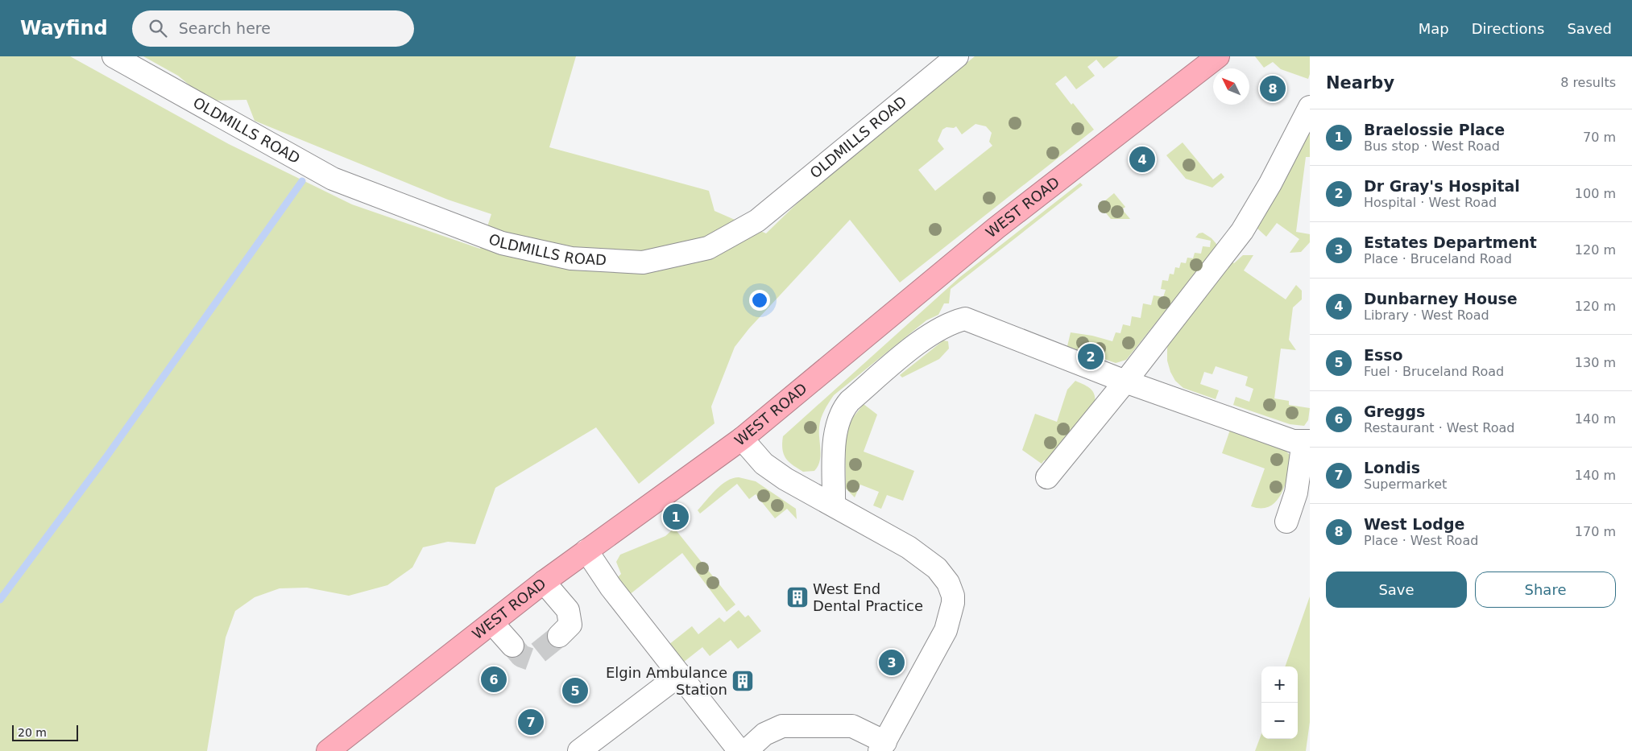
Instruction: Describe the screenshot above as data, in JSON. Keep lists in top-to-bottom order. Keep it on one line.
{"streets":{"highway":["WEST ROAD"],"street":["OLDMILLS ROAD"]},"places":{"building":["West End Dental Practice","Elgin Ambulance Station"]},"scale_bar":"20 m","north":"top left","page":{"header":"Wayfind","search":"Search here","nav":["Map","Directions","Saved"],"heading":["Nearby","8 results"],"pins":["8","4","2","1","3","6","5","7"],"list":[{"mark":"1","name":"Braelossie Place","note":"Bus stop · West Road","value":"70 m"},{"mark":"2","name":"Dr Gray's Hospital","note":"Hospital · West Road","value":"100 m"},{"mark":"3","name":"Estates Department","note":"Place · Bruceland Road","value":"120 m"},{"mark":"4","name":"Dunbarney House","note":"Library · West Road","value":"120 m"},{"mark":"5","name":"Esso","note":"Fuel · Bruceland Road","value":"130 m"},{"mark":"6","name":"Greggs","note":"Restaurant · West Road","value":"140 m"},{"mark":"7","name":"Londis","note":"Supermarket","value":"140 m"},{"mark":"8","name":"West Lodge","note":"Place · West Road","value":"170 m"}],"buttons":["Save","Share"],"map_buttons":["+","−"],"scale":"20 m"}}
